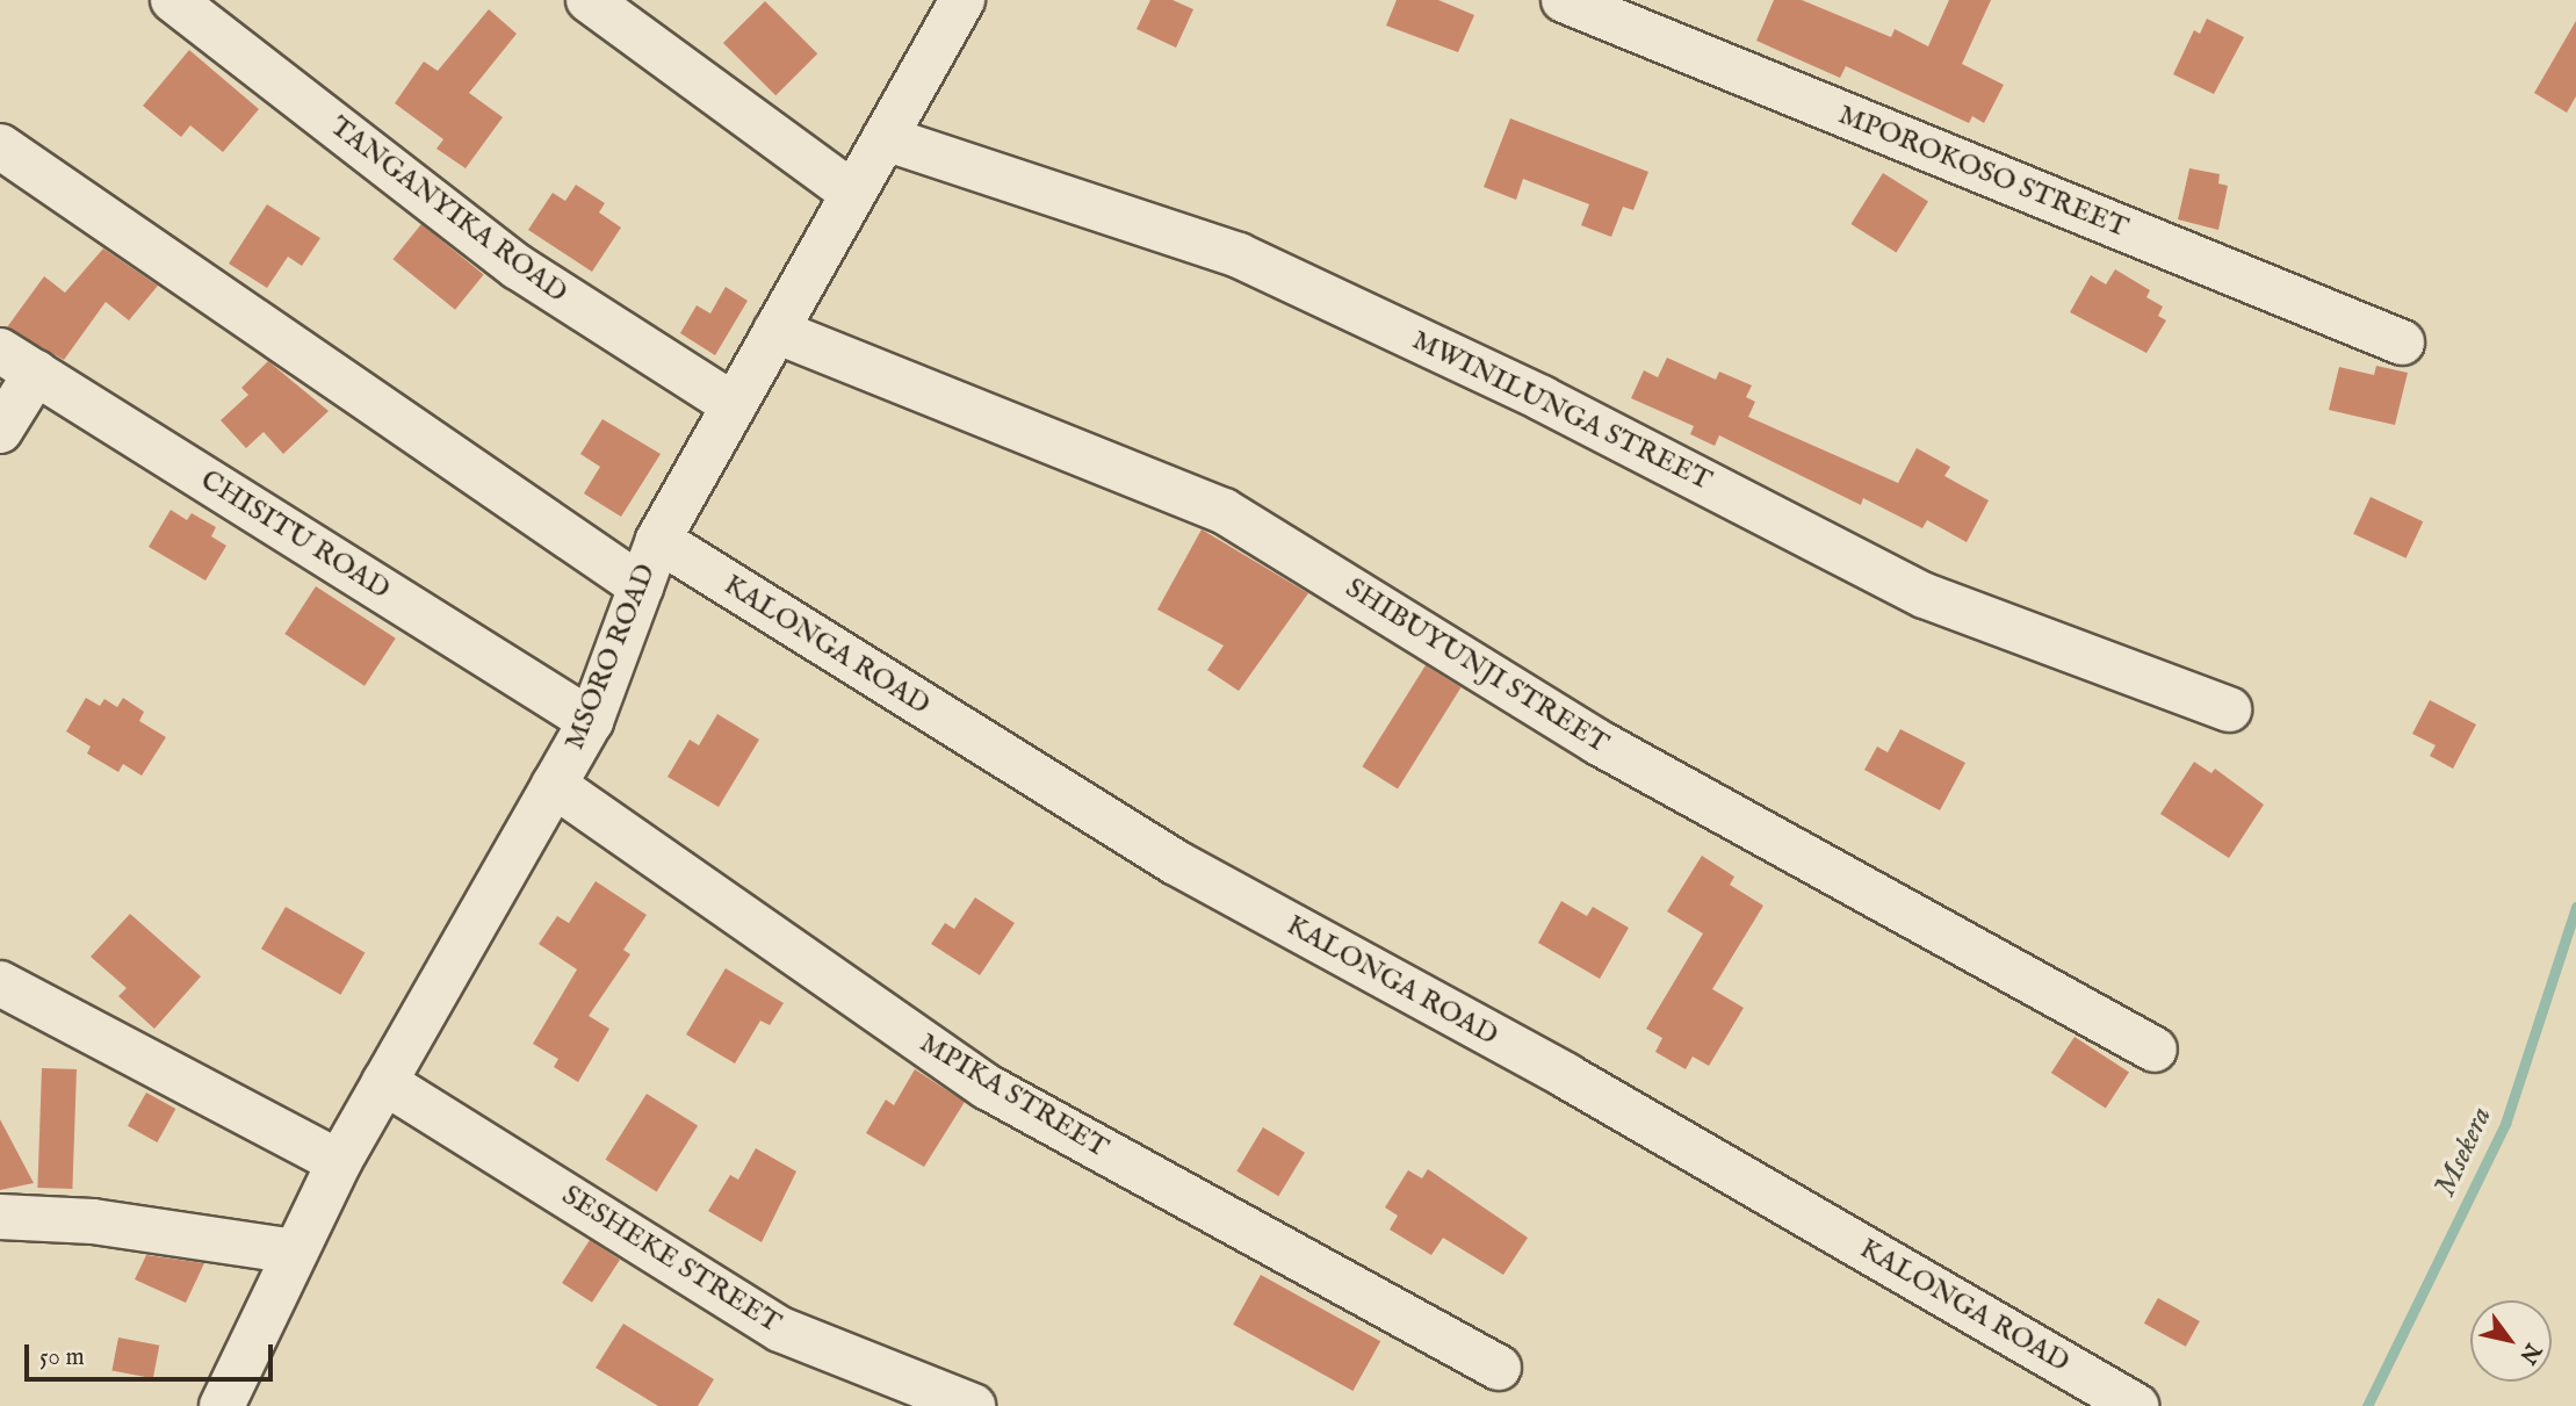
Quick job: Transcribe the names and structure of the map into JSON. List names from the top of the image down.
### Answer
{
  "streets": {
    "street": [
      "MPOROKOSO STREET",
      "TANGANYIKA ROAD",
      "MWINILUNGA STREET",
      "CHISITU ROAD",
      "KALONGA ROAD",
      "MSORO ROAD",
      "SHIBUYUNJI STREET",
      "MPIKA STREET",
      "SESHEKE STREET"
    ]
  },
  "crossings": [
    ["TANGANYIKA ROAD", "MSORO ROAD"],
    ["MWINILUNGA STREET", "MSORO ROAD"],
    ["CHISITU ROAD", "MSORO ROAD"],
    ["KALONGA ROAD", "MSORO ROAD"],
    ["MSORO ROAD", "SHIBUYUNJI STREET"],
    ["MSORO ROAD", "MPIKA STREET"],
    ["MSORO ROAD", "SESHEKE STREET"]
  ],
  "water": ["Msekera"],
  "scale_bar": "50 m",
  "north": "bottom right"
}
